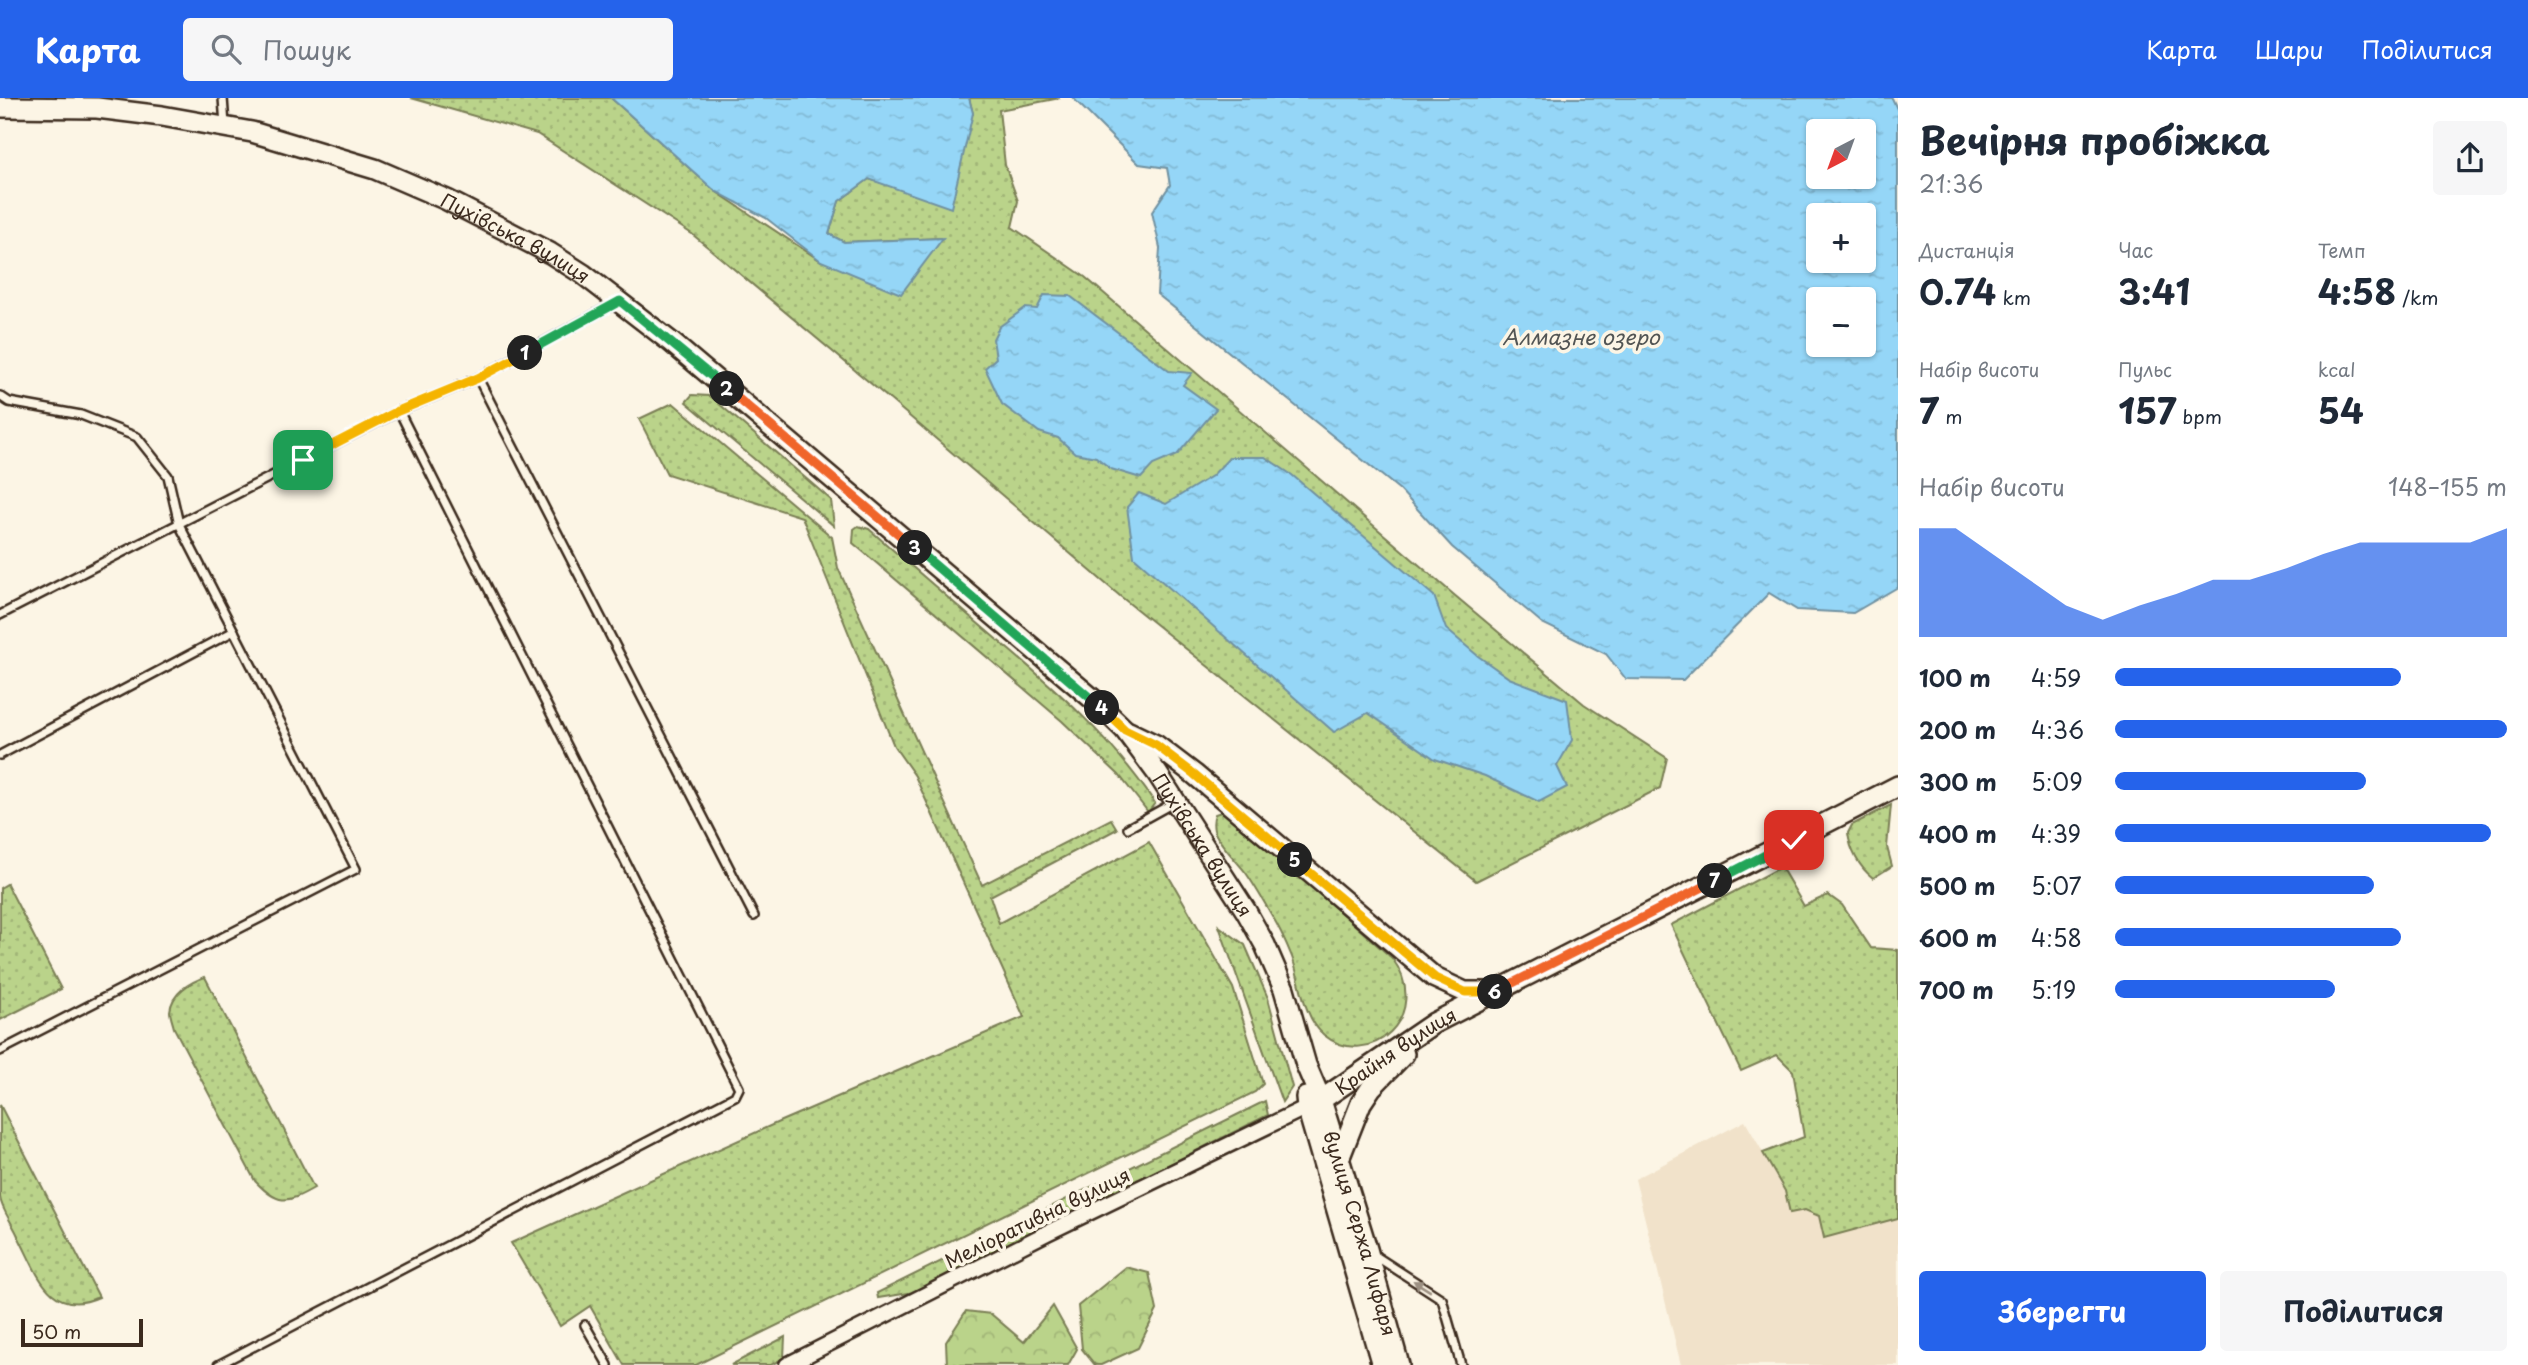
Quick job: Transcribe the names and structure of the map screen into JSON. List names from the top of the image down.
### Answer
{
  "streets": {
    "street": [
      "Пухівська вулиця",
      "Крайня вулиця",
      "Меліоративна вулиця",
      "вулиця Сержа Лифаря"
    ]
  },
  "crossings": [
    ["Пухівська вулиця", "Крайня вулиця"],
    ["Пухівська вулиця", "Меліоративна вулиця"],
    ["Пухівська вулиця", "вулиця Сержа Лифаря"],
    ["Крайня вулиця", "Меліоративна вулиця"],
    ["Крайня вулиця", "вулиця Сержа Лифаря"],
    ["Меліоративна вулиця", "вулиця Сержа Лифаря"]
  ],
  "water": ["Алмазне озеро"],
  "scale_bar": "50 m",
  "north": "bottom left",
  "page": {
    "header": "Карта",
    "search": "Пошук",
    "nav": ["Карта", "Шари", "Поділитися"],
    "heading": ["Вечірня пробіжка", "21:36"],
    "map_buttons": ["+", "−"],
    "stats": [
      ["Дистанція", "0.74 km"],
      ["Час", "3:41"],
      ["Темп", "4:58 /km"],
      ["Набір висоти", "7 m"],
      ["Пульс", "157 bpm"],
      ["kcal", "54"]
    ],
    "pins": [
      "1",
      "2",
      "3",
      "4",
      "5",
      "7",
      "6"
    ],
    "chart": ["Набір висоти", "148–155 m"],
    "list": [
      {
        "name": "100 m",
        "note": "4:59"
      },
      {
        "name": "200 m",
        "note": "4:36"
      },
      {
        "name": "300 m",
        "note": "5:09"
      },
      {
        "name": "400 m",
        "note": "4:39"
      },
      {
        "name": "500 m",
        "note": "5:07"
      },
      {
        "name": "600 m",
        "note": "4:58"
      },
      {
        "name": "700 m",
        "note": "5:19"
      }
    ],
    "buttons": ["Зберегти", "Поділитися"],
    "scale": "50 m"
  }
}
